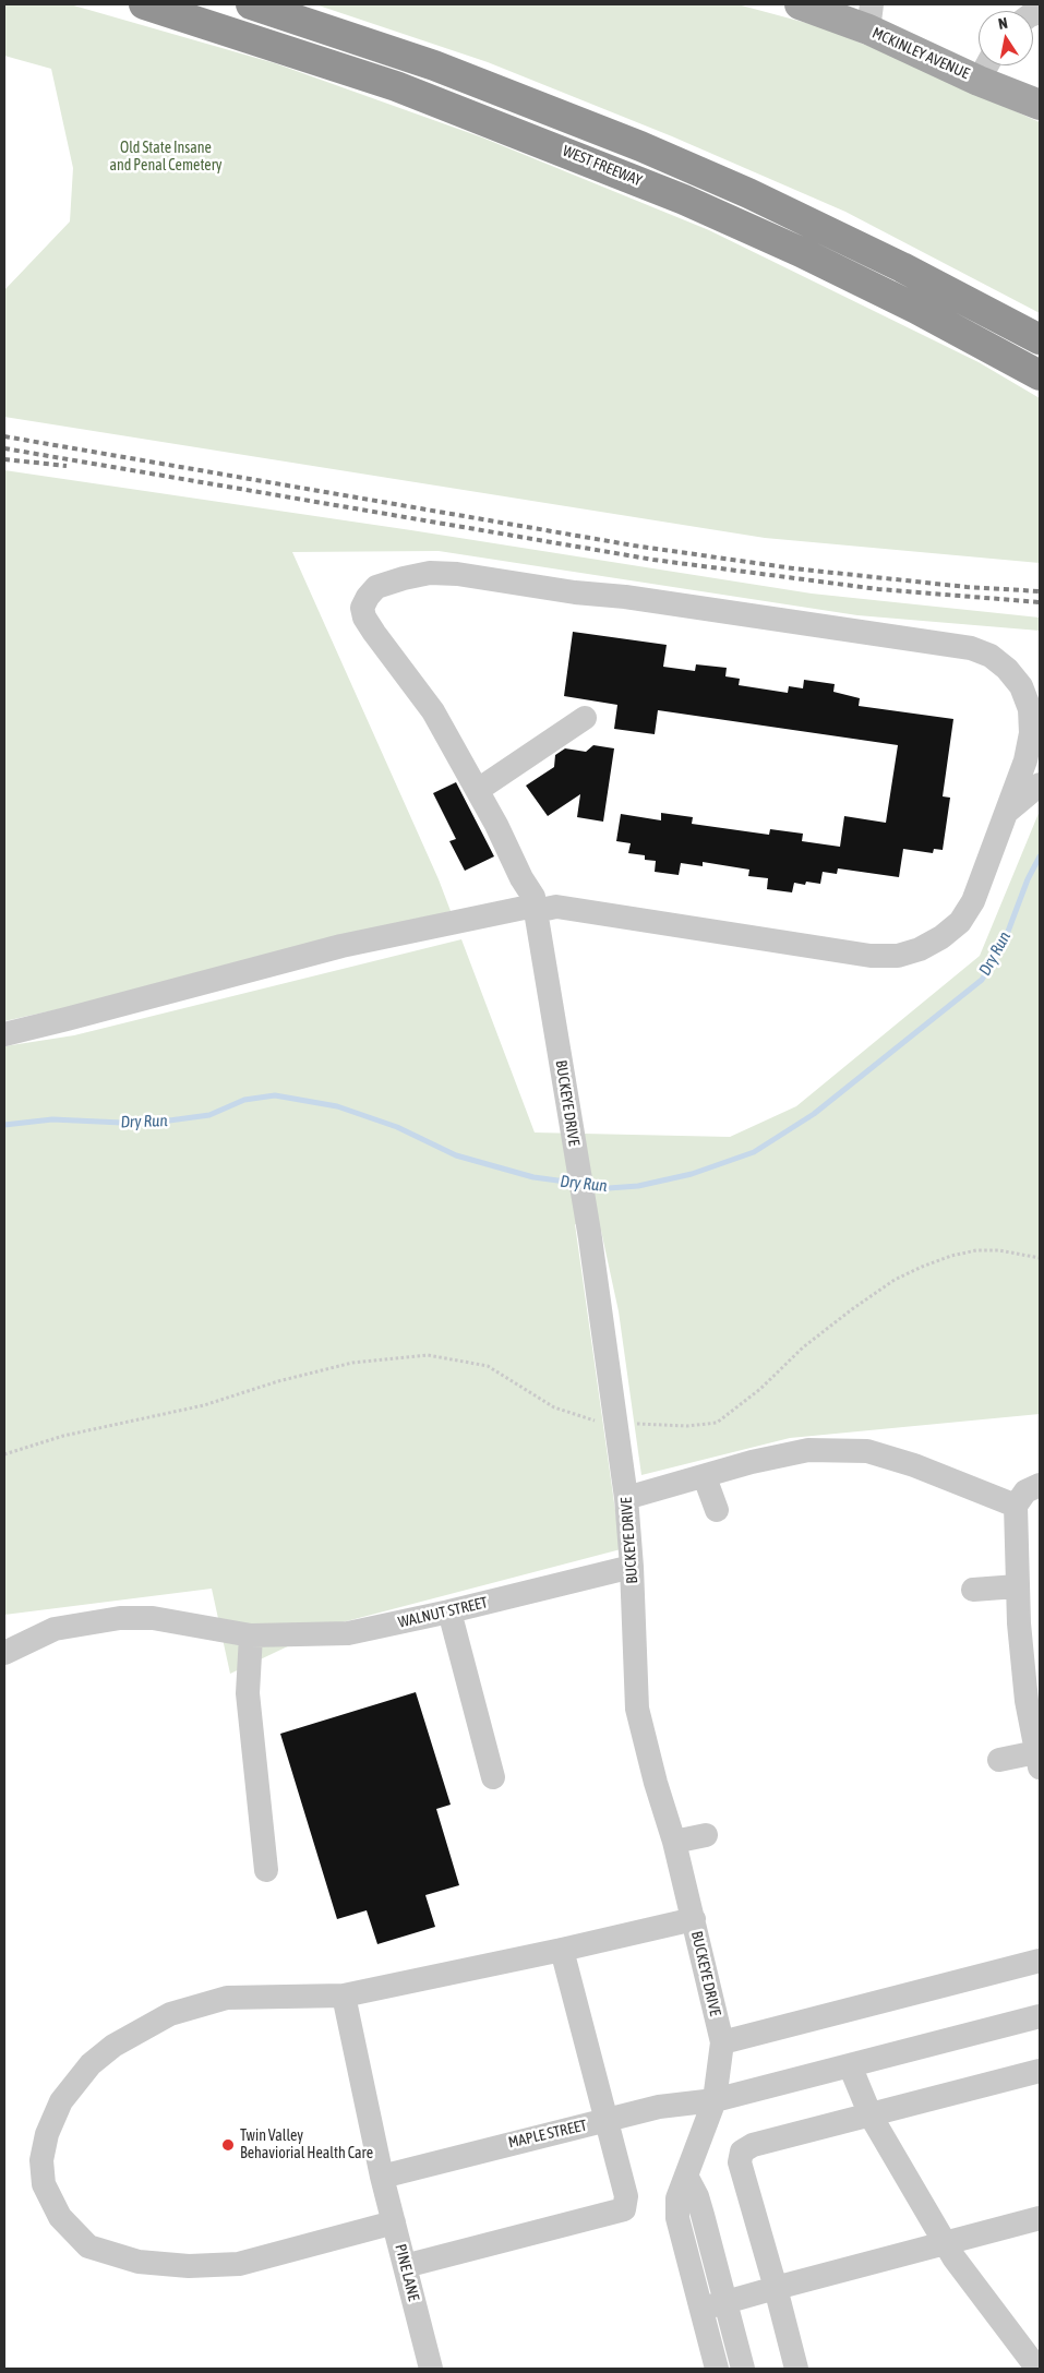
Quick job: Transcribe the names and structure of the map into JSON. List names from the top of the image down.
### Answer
{
  "streets": {
    "highway": ["WEST FREEWAY"],
    "main road": ["MCKINLEY AVENUE"],
    "lane": [
      "BUCKEYE DRIVE",
      "WALNUT STREET",
      "MAPLE STREET",
      "PINE LANE"
    ]
  },
  "crossings": [
    ["BUCKEYE DRIVE", "WALNUT STREET"],
    ["BUCKEYE DRIVE", "MAPLE STREET"],
    ["MAPLE STREET", "PINE LANE"]
  ],
  "water": ["Dry Run"],
  "parks": ["Old State Insane and Penal Cemetery"],
  "places": ["Twin Valley Behaviorial Health Care"],
  "north": "top"
}
